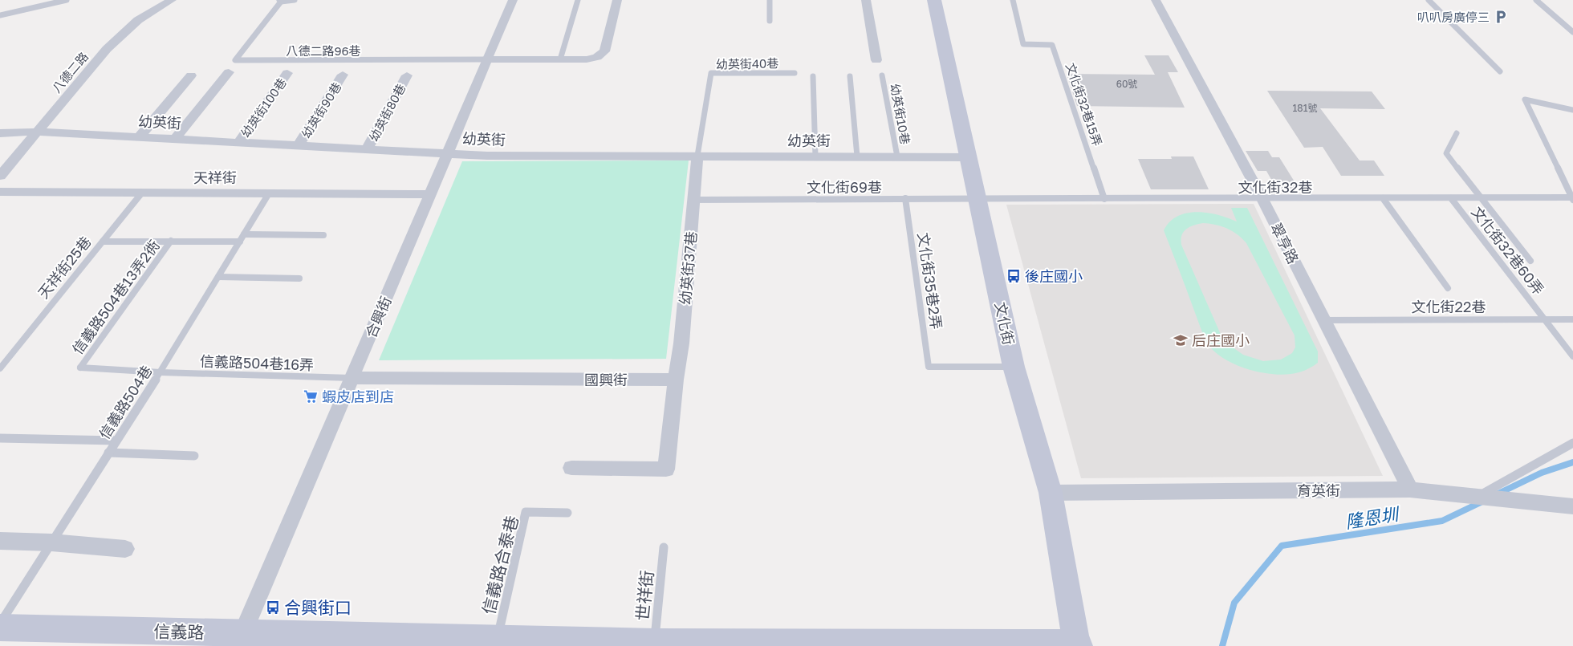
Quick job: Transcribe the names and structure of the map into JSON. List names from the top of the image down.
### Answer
{
  "streets": {
    "street": [
      "八德二路",
      "幼英街100巷",
      "幼英街90巷",
      "幼英街80巷",
      "幼英街",
      "天祥街",
      "翠亨路",
      "幼英街37巷",
      "合興街",
      "文化街",
      "國興街",
      "育英街",
      "信義路"
    ],
    "lane": [
      "八德二路96巷",
      "幼英街40巷",
      "文化街32巷15弄",
      "幼英街10巷",
      "文化街69巷",
      "文化街32巷",
      "文化街32巷60弄",
      "天祥街25巷",
      "文化街35巷2弄",
      "信義路504巷13弄2衖",
      "文化街22巷",
      "信義路504巷16弄",
      "信義路504巷",
      "信義路合泰巷",
      "世祥街"
    ]
  },
  "crossings": [
    ["八德二路96巷", "合興街"],
    ["幼英街40巷", "幼英街"],
    ["幼英街40巷", "幼英街37巷"],
    ["八德二路", "幼英街"],
    ["文化街32巷15弄", "文化街32巷"],
    ["幼英街100巷", "幼英街"],
    ["幼英街90巷", "幼英街"],
    ["幼英街80巷", "幼英街"],
    ["幼英街10巷", "幼英街"],
    ["幼英街", "幼英街37巷"],
    ["幼英街", "合興街"],
    ["幼英街", "文化街"],
    ["天祥街", "天祥街25巷"],
    ["天祥街", "合興街"],
    ["天祥街", "信義路504巷"],
    ["文化街69巷", "文化街32巷"],
    ["文化街69巷", "幼英街37巷"],
    ["文化街69巷", "文化街35巷2弄"],
    ["文化街69巷", "文化街"],
    ["文化街32巷", "翠亨路"],
    ["文化街32巷", "文化街32巷60弄"],
    ["文化街32巷", "文化街"],
    ["翠亨路", "文化街22巷"],
    ["翠亨路", "育英街"],
    ["文化街32巷60弄", "文化街22巷"],
    ["幼英街37巷", "國興街"],
    ["文化街35巷2弄", "文化街"],
    ["信義路504巷13弄2衖", "信義路504巷16弄"],
    ["合興街", "信義路504巷16弄"],
    ["合興街", "國興街"],
    ["合興街", "信義路"],
    ["文化街", "育英街"],
    ["文化街", "信義路"],
    ["信義路504巷16弄", "國興街"],
    ["信義路504巷16弄", "信義路504巷"],
    ["信義路合泰巷", "信義路"],
    ["世祥街", "信義路"]
  ],
  "water": ["隆恩圳"],
  "places": {
    "parking": ["叭叭房廣停三"],
    "bus stop": ["後庄國小", "合興街口"],
    "school or university": ["后庄國小"],
    "supermarket": ["蝦皮店到店"]
  },
  "house_numbers": ["60號", "181號"]
}
